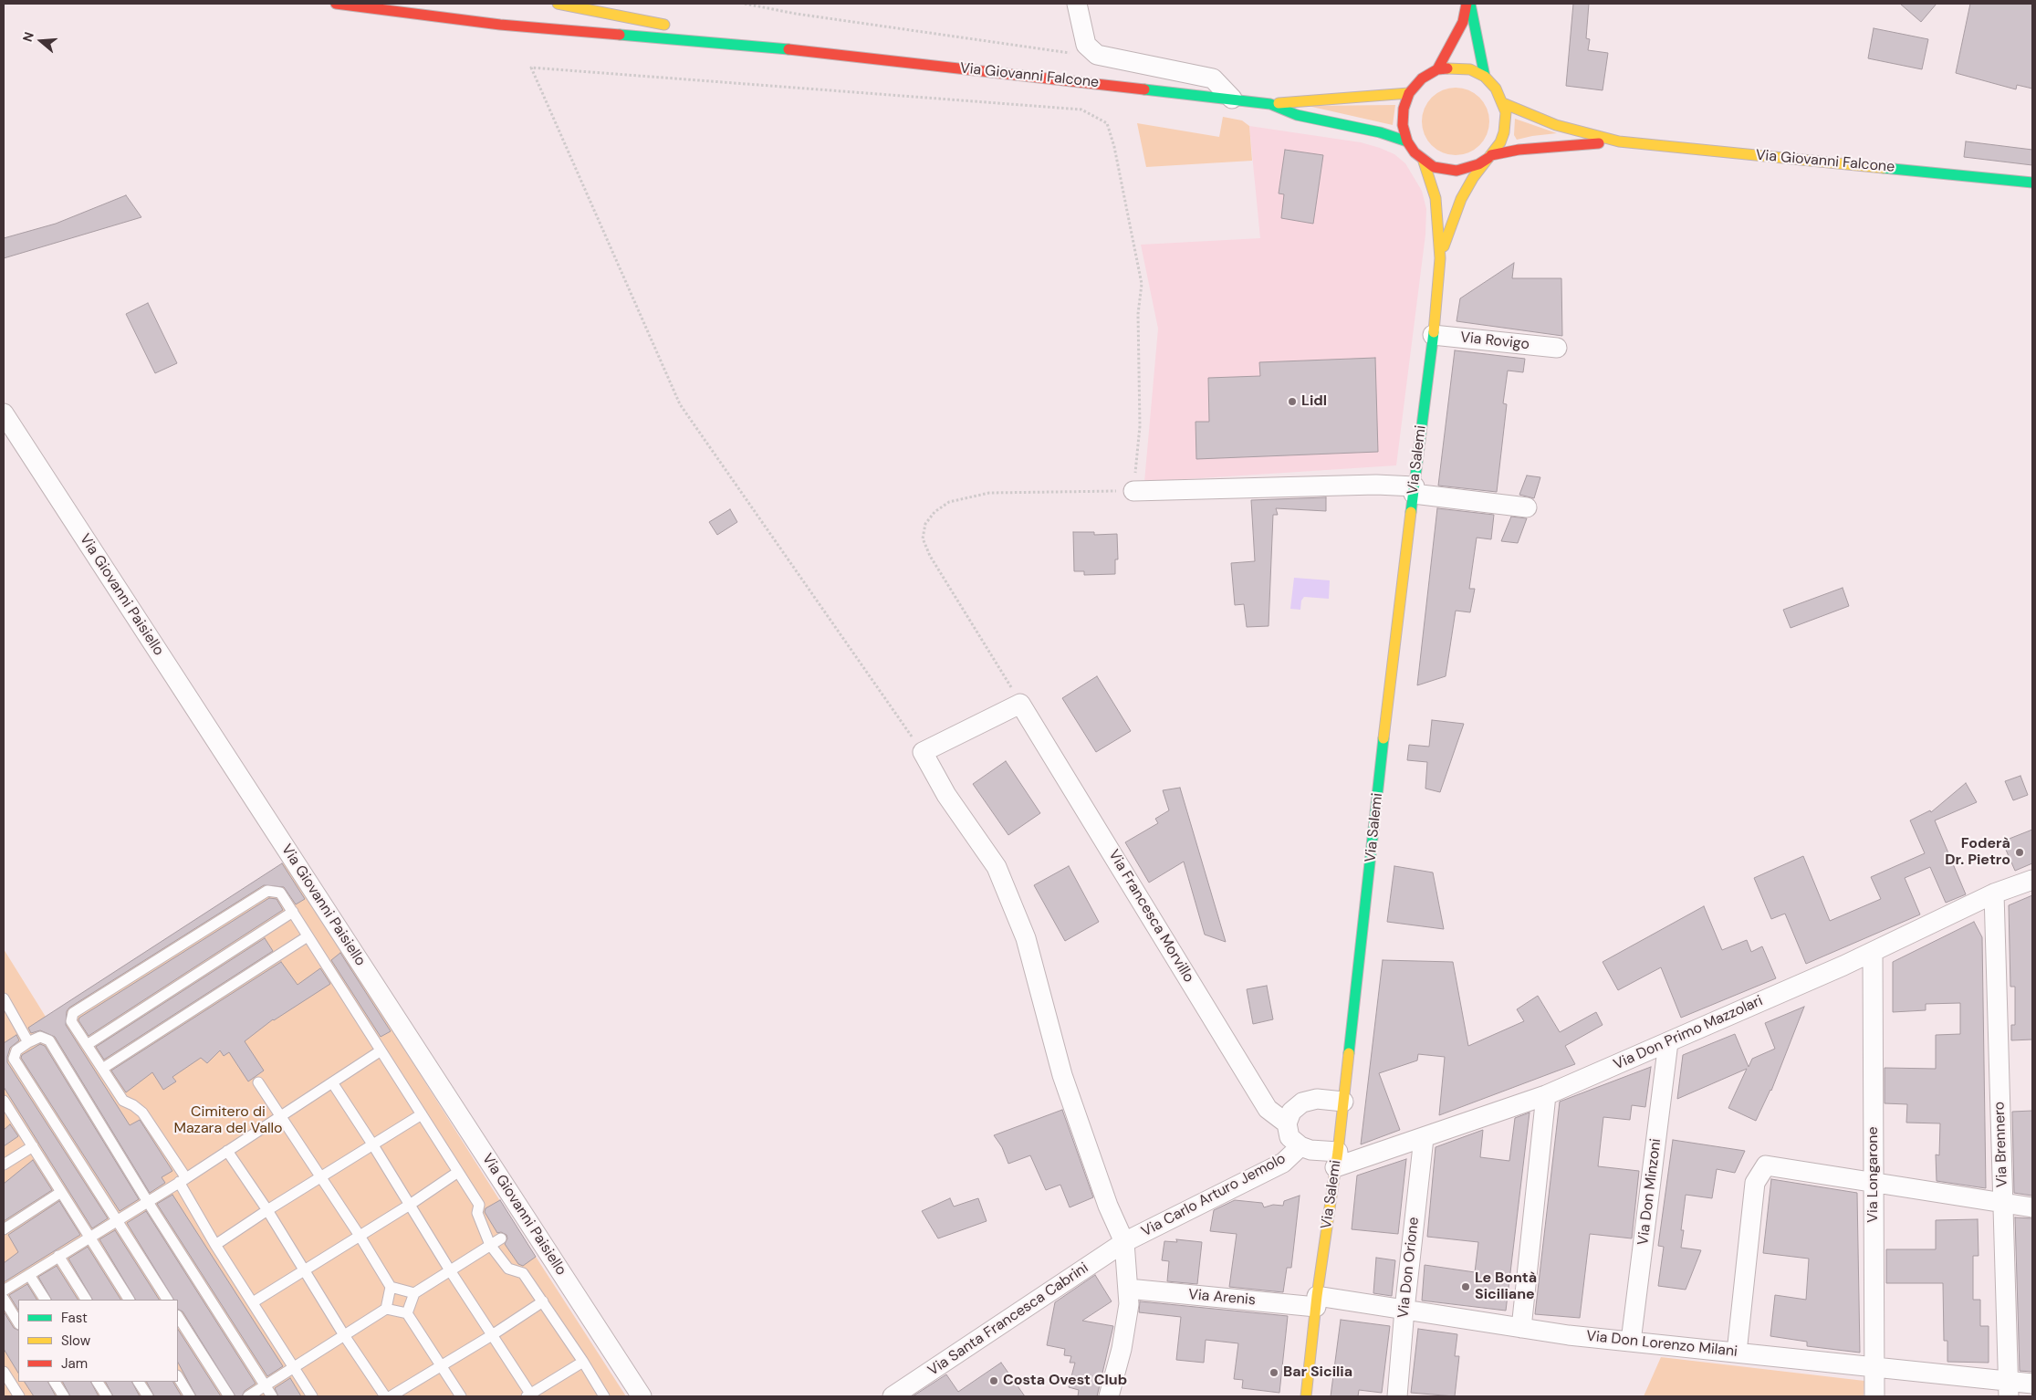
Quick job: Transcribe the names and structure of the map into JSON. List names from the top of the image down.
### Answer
{
  "streets": {
    "main road": ["Via Giovanni Falcone", "Via Salemi"],
    "street": [
      "Via Rovigo",
      "Via Giovanni Paisiello",
      "Via Francesca Morvillo",
      "Via Don Primo Mazzolari",
      "Via Brennero",
      "Via Longarone",
      "Via Don Minzoni",
      "Via Carlo Arturo Jemolo",
      "Via Don Orione",
      "Via Arenis",
      "Via Santa Francesca Cabrini",
      "Via Don Lorenzo Milani"
    ]
  },
  "crossings": [
    ["Via Rovigo", "Via Salemi"],
    ["Via Salemi", "Via Don Primo Mazzolari"],
    ["Via Salemi", "Via Arenis"],
    ["Via Salemi", "Via Don Lorenzo Milani"],
    ["Via Don Primo Mazzolari", "Via Brennero"],
    ["Via Don Primo Mazzolari", "Via Longarone"],
    ["Via Don Primo Mazzolari", "Via Don Minzoni"],
    ["Via Don Primo Mazzolari", "Via Don Orione"],
    ["Via Brennero", "Via Don Lorenzo Milani"],
    ["Via Longarone", "Via Don Lorenzo Milani"],
    ["Via Don Minzoni", "Via Don Lorenzo Milani"],
    ["Via Carlo Arturo Jemolo", "Via Santa Francesca Cabrini"],
    ["Via Don Orione", "Via Don Lorenzo Milani"],
    ["Via Arenis", "Via Don Lorenzo Milani"]
  ],
  "parks": ["Cimitero di Mazara del Vallo"],
  "places": [
    "Lidl",
    "Foderà Dr. Pietro",
    "Le Bontà Siciliane",
    "Bar Sicilia",
    "Costa Ovest Club"
  ],
  "legend": ["Fast", "Slow", "Jam"],
  "north": "left"
}
